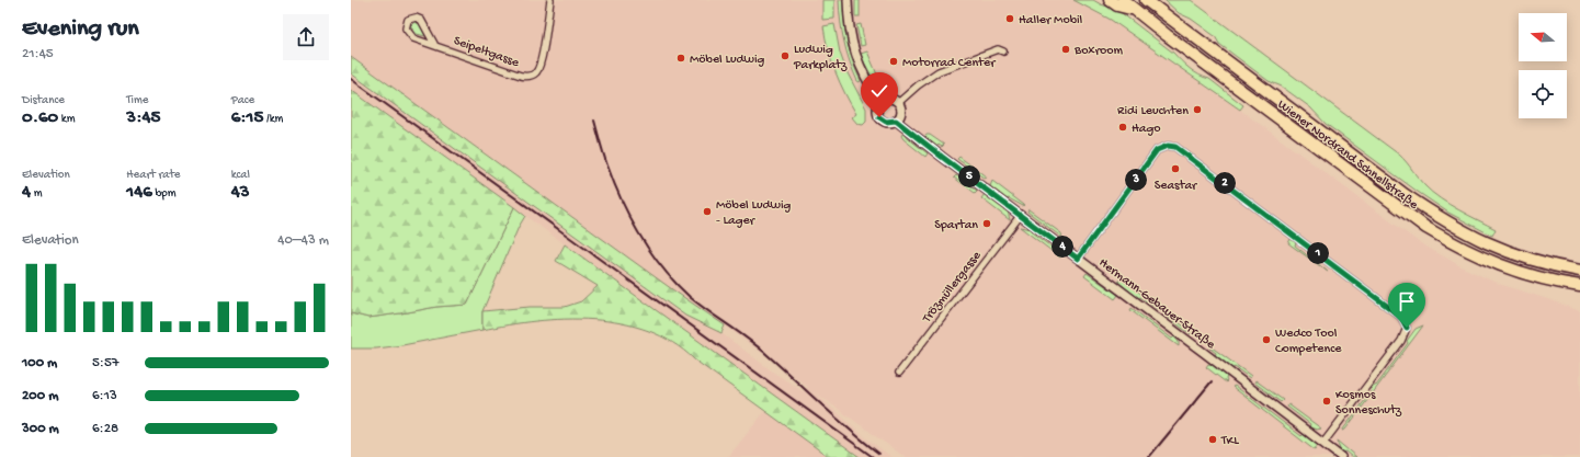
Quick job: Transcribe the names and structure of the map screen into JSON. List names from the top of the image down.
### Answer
{
  "streets": {
    "highway": ["Wiener Nordrand Schnellstraße"],
    "street": ["Seipeltgasse", "Trözmüllergasse", "Hermann-Gebauer-Straße"]
  },
  "crossings": [
    ["Trözmüllergasse", "Hermann-Gebauer-Straße"]
  ],
  "places": [
    "Haller Mobil",
    "Boxroom",
    "Ludwig Parkplatz",
    "Möbel Ludwig",
    "Motorrad Center",
    "Ridi Leuchten",
    "Hago",
    "Seastar",
    "Möbel Ludwig - Lager",
    "Spartan",
    "Wedco Tool Competence",
    "Kosmos Sonneschutz",
    "TKL"
  ],
  "north": "left",
  "page": {
    "heading": ["Evening run", "21:45"],
    "stats": [
      ["Distance", "0.60 km"],
      ["Time", "3:45"],
      ["Pace", "6:15 /km"],
      ["Elevation", "4 m"],
      ["Heart rate", "146 bpm"],
      ["kcal", "43"]
    ],
    "pins": [
      "5",
      "3",
      "2",
      "4",
      "1"
    ],
    "chart": ["Elevation", "40–43 m"],
    "list": [
      {
        "name": "100 m",
        "note": "5:57"
      },
      {
        "name": "200 m",
        "note": "6:13"
      },
      {
        "name": "300 m",
        "note": "6:28"
      }
    ]
  }
}
